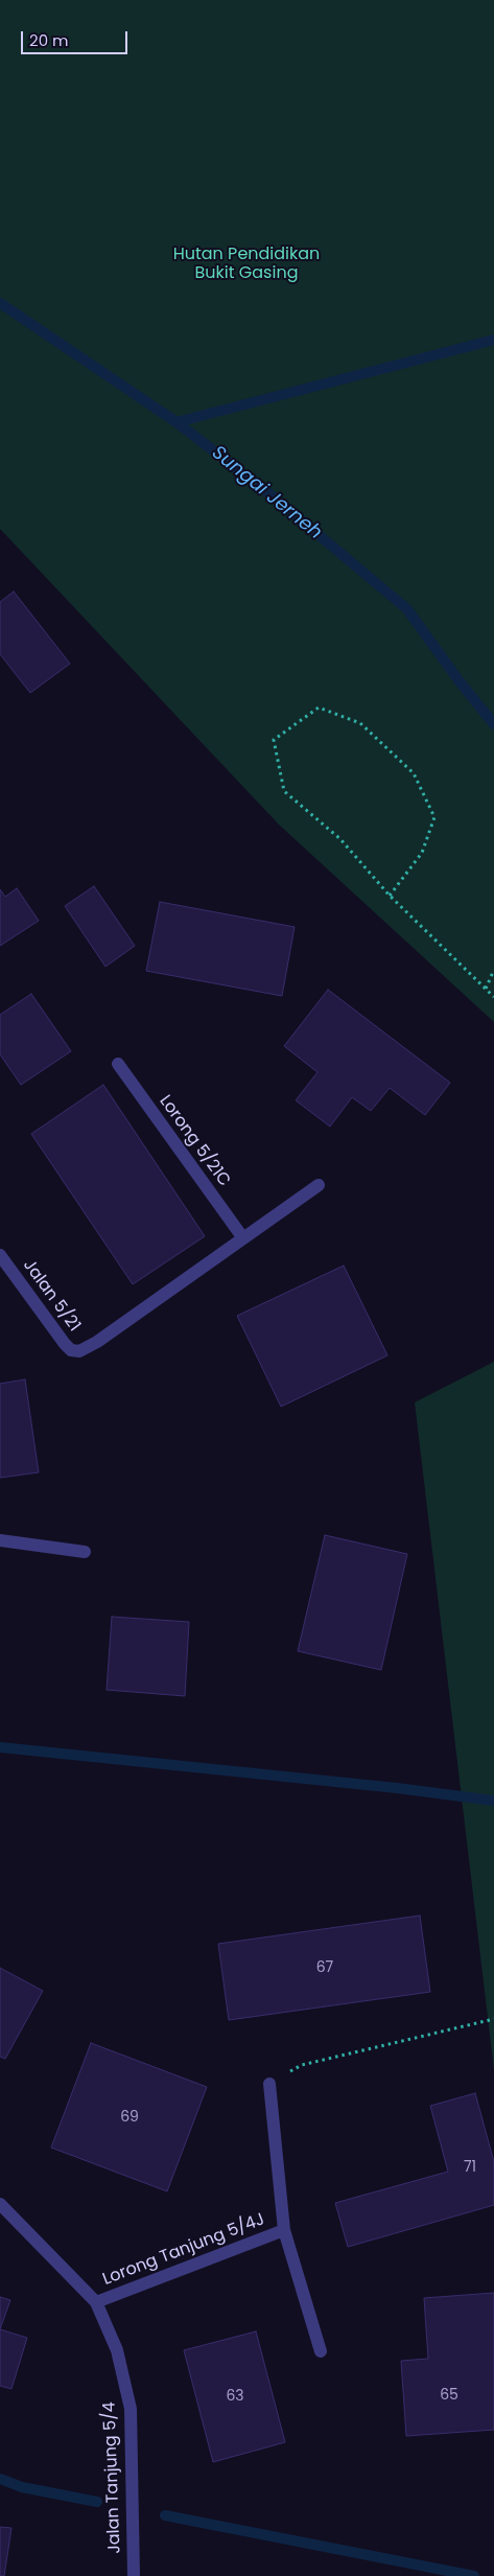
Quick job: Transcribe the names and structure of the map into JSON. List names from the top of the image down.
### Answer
{
  "streets": {
    "street": [
      "Lorong 5/21C",
      "Jalan 5/21",
      "Lorong Tanjung 5/4J",
      "Jalan Tanjung 5/4"
    ]
  },
  "crossings": [
    ["Lorong 5/21C", "Jalan 5/21"],
    ["Lorong Tanjung 5/4J", "Jalan Tanjung 5/4"]
  ],
  "water": ["Sungai Jerneh"],
  "parks": ["Hutan Pendidikan Bukit Gasing"],
  "house_numbers": [
    "67",
    "69",
    "71",
    "65",
    "63"
  ],
  "scale_bar": "20 m"
}
